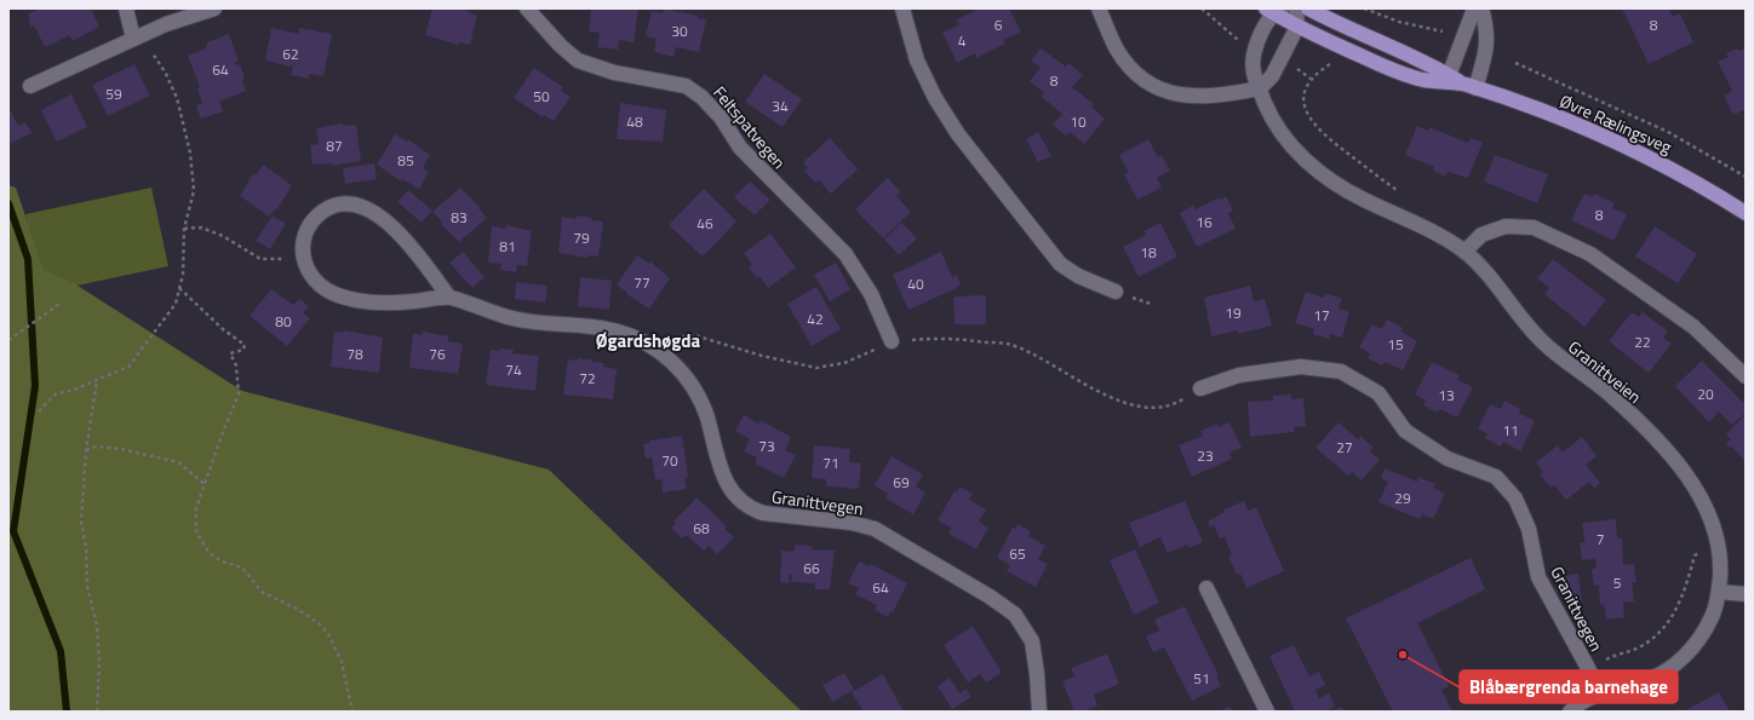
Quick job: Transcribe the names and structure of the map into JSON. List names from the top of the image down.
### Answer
{
  "streets": {
    "main road": ["Øvre Rælingsveg"],
    "street": ["Feltspatvegen", "Granittveien", "Granittvegen"]
  },
  "crossings": [
    ["Øvre Rælingsveg", "Granittveien"],
    ["Granittveien", "Granittvegen"]
  ],
  "districts": ["Øgardshøgda"],
  "places": ["Blåbærgrenda barnehage"],
  "house_numbers": [
    "6",
    "8",
    "30",
    "4",
    "62",
    "64",
    "8",
    "59",
    "50",
    "34",
    "48",
    "10",
    "87",
    "85",
    "8",
    "83",
    "16",
    "46",
    "79",
    "81",
    "18",
    "77",
    "40",
    "19",
    "17",
    "42",
    "80",
    "22",
    "15",
    "78",
    "76",
    "74",
    "72",
    "20",
    "13",
    "11",
    "73",
    "27",
    "23",
    "70",
    "71",
    "69",
    "29",
    "68",
    "7",
    "65",
    "66",
    "5",
    "64",
    "51"
  ]
}
